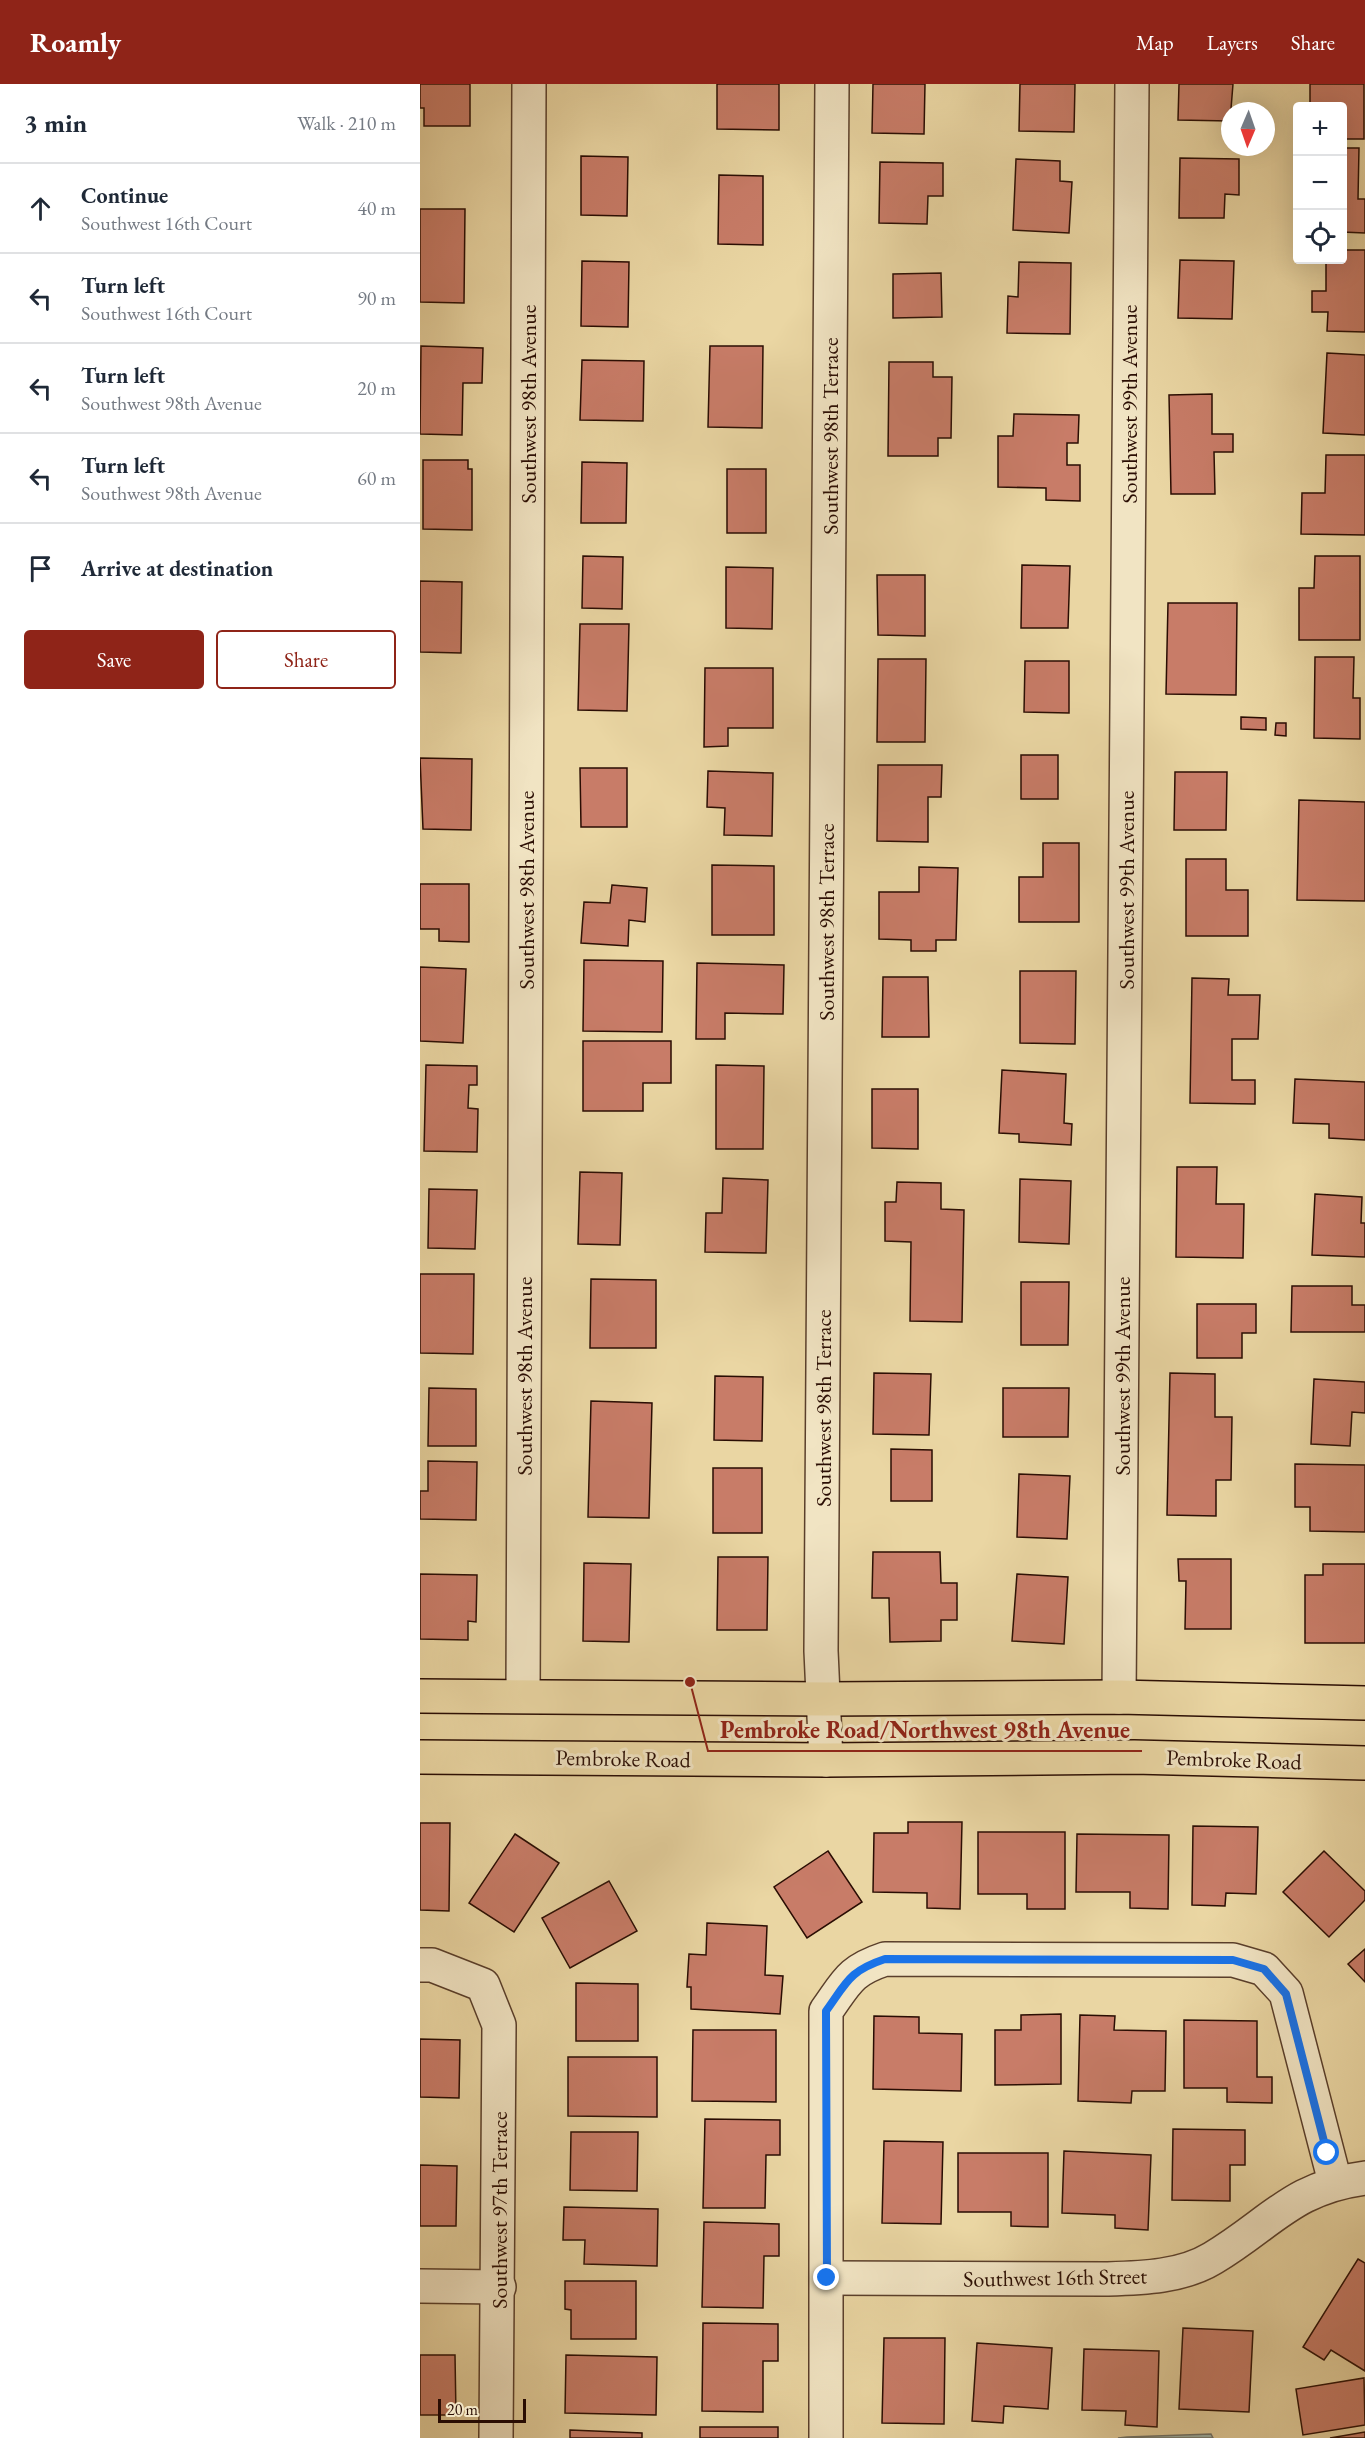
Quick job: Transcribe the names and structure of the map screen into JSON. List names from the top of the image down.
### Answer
{
  "streets": {
    "main road": ["Pembroke Road"],
    "street": [
      "Southwest 98th Avenue",
      "Southwest 99th Avenue",
      "Southwest 98th Terrace",
      "Southwest 97th Terrace",
      "Southwest 16th Street"
    ]
  },
  "crossings": [
    ["Southwest 98th Terrace", "Pembroke Road"]
  ],
  "places": ["Pembroke Road/Northwest 98th Avenue"],
  "scale_bar": "20 m",
  "north": "bottom",
  "page": {
    "header": "Roamly",
    "nav": ["Map", "Layers", "Share"],
    "heading": ["3 min", "Walk · 210 m"],
    "map_buttons": ["+", "−"],
    "list": [
      ["Continue", "Southwest 16th Court", "40 m"],
      ["Turn left", "Southwest 16th Court", "90 m"],
      ["Turn left", "Southwest 98th Avenue", "20 m"],
      ["Turn left", "Southwest 98th Avenue", "60 m"],
      "Arrive at destination"
    ],
    "buttons": ["Save", "Share"],
    "scale": "20 m"
  }
}
